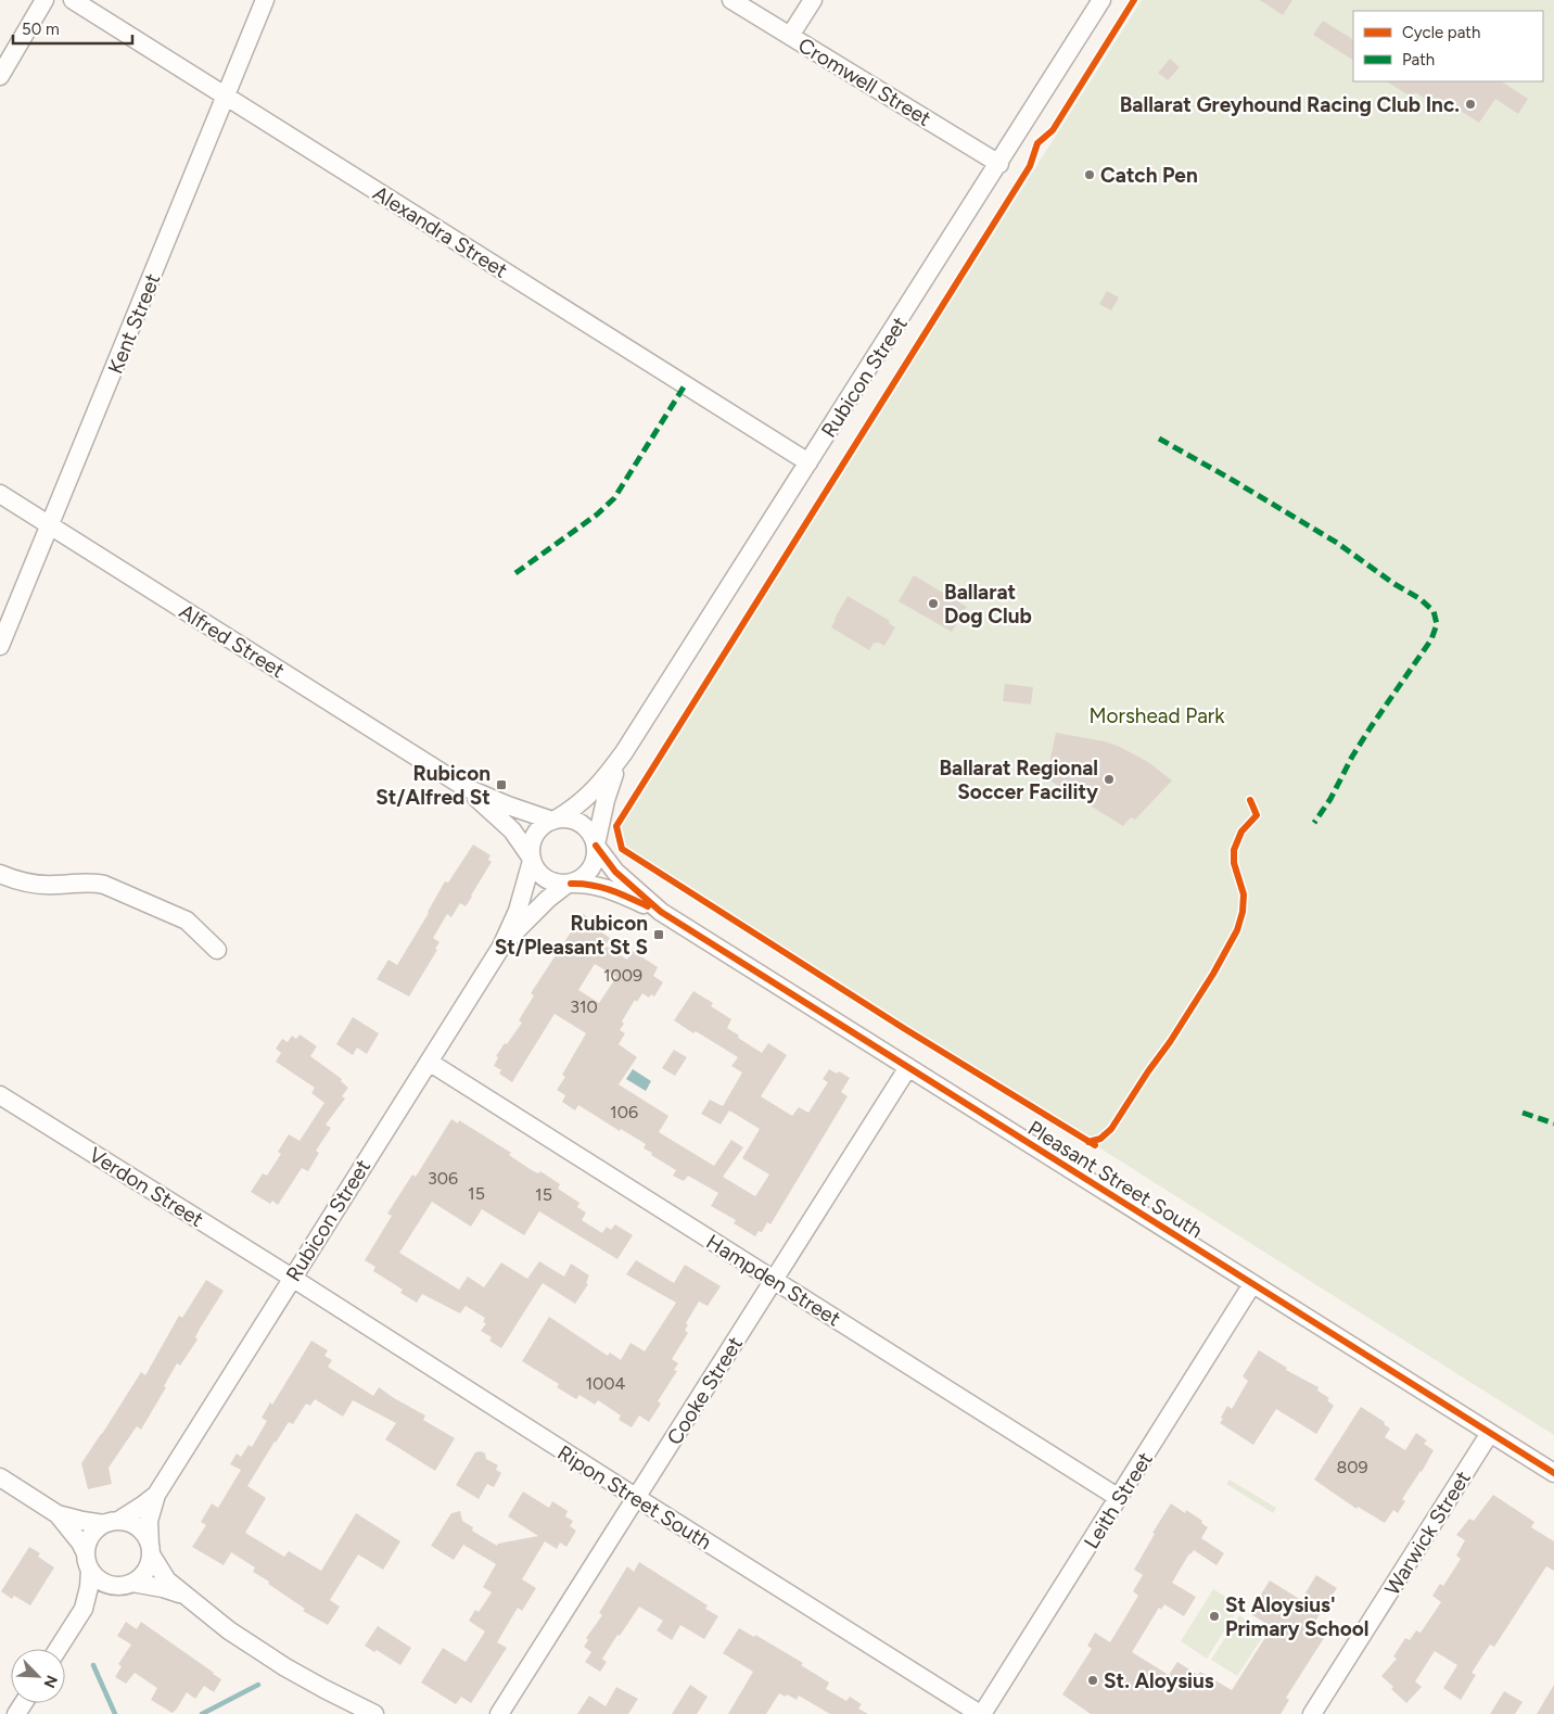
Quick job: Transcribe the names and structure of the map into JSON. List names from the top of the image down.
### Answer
{
  "streets": {
    "street": [
      "Cromwell Street",
      "Alexandra Street",
      "Kent Street",
      "Rubicon Street",
      "Alfred Street",
      "Pleasant Street South",
      "Verdon Street",
      "Hampden Street",
      "Cooke Street",
      "Ripon Street South",
      "Leith Street",
      "Warwick Street"
    ]
  },
  "crossings": [
    ["Cromwell Street", "Rubicon Street"],
    ["Alexandra Street", "Kent Street"],
    ["Alexandra Street", "Rubicon Street"],
    ["Kent Street", "Alfred Street"],
    ["Rubicon Street", "Alfred Street"],
    ["Rubicon Street", "Pleasant Street South"],
    ["Rubicon Street", "Verdon Street"],
    ["Rubicon Street", "Hampden Street"],
    ["Rubicon Street", "Ripon Street South"],
    ["Alfred Street", "Pleasant Street South"],
    ["Pleasant Street South", "Cooke Street"],
    ["Pleasant Street South", "Leith Street"],
    ["Pleasant Street South", "Warwick Street"],
    ["Verdon Street", "Ripon Street South"],
    ["Hampden Street", "Cooke Street"],
    ["Hampden Street", "Leith Street"],
    ["Cooke Street", "Ripon Street South"],
    ["Ripon Street South", "Leith Street"]
  ],
  "parks": ["Morshead Park"],
  "places": {
    "other": [
      "Ballarat Greyhound Racing Club Inc.",
      "Catch Pen",
      "Ballarat Dog Club",
      "Ballarat Regional Soccer Facility",
      "St Aloysius' Primary School",
      "St. Aloysius"
    ],
    "transit": ["Rubicon St/Alfred St", "Rubicon St/Pleasant St S"]
  },
  "house_numbers": [
    "1009",
    "310",
    "106",
    "306",
    "15",
    "15",
    "1004",
    "809"
  ],
  "legend": ["Cycle path", "Path"],
  "scale_bar": "50 m",
  "north": "bottom right"
}
